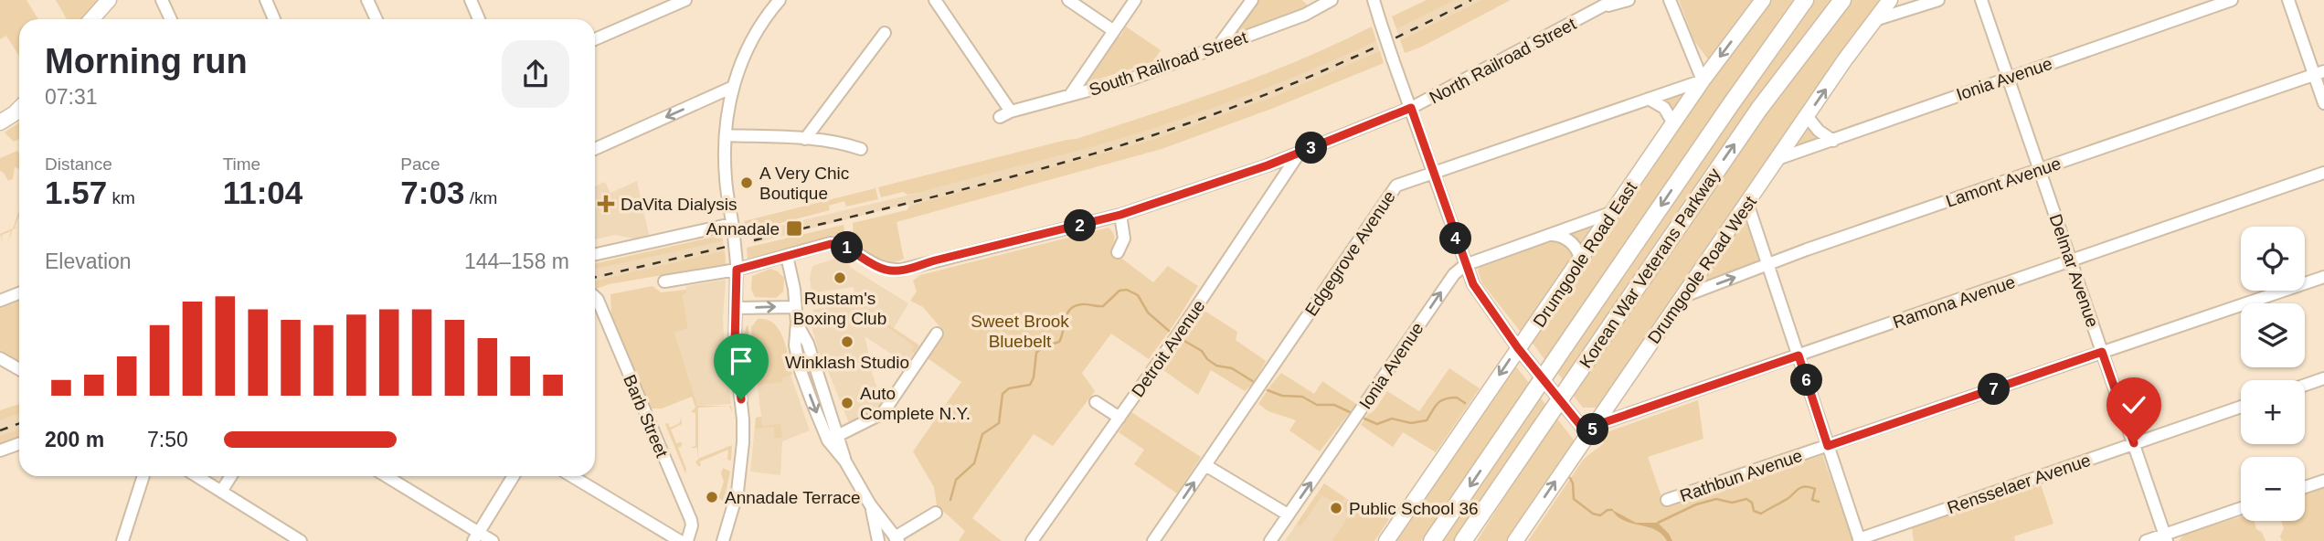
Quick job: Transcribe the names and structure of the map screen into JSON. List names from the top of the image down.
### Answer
{
  "streets": {
    "highway": ["Korean War Veterans Parkway"],
    "main road": ["Drumgoole Road East", "Drumgoole Road West"],
    "street": [
      "North Railroad Street",
      "South Railroad Street",
      "Ionia Avenue",
      "Lamont Avenue",
      "Edgegrove Avenue",
      "Delmar Avenue",
      "Ramona Avenue",
      "Detroit Avenue",
      "Barb Street",
      "Rathbun Avenue",
      "Rensselaer Avenue"
    ]
  },
  "crossings": [
    ["North Railroad Street", "Detroit Avenue"],
    ["Ionia Avenue", "Drumgoole Road East"],
    ["Ionia Avenue", "Drumgoole Road West"],
    ["Ionia Avenue", "Delmar Avenue"],
    ["Lamont Avenue", "Drumgoole Road West"],
    ["Lamont Avenue", "Delmar Avenue"],
    ["Edgegrove Avenue", "Drumgoole Road East"],
    ["Drumgoole Road West", "Ramona Avenue"],
    ["Delmar Avenue", "Ramona Avenue"],
    ["Delmar Avenue", "Rathbun Avenue"],
    ["Delmar Avenue", "Rensselaer Avenue"]
  ],
  "one_way": ["Drumgoole Road East", "Drumgoole Road West"],
  "parks": ["Sweet Brook Bluebelt"],
  "places": {
    "other": [
      "A Very Chic Boutique",
      "Rustam's Boxing Club",
      "Winklash Studio",
      "Auto Complete N.Y.",
      "Annadale Terrace",
      "Public School 36"
    ],
    "health": ["DaVita Dialysis"],
    "transit": ["Annadale"]
  },
  "page": {
    "heading": ["Morning run", "07:31"],
    "stats": [
      ["Distance", "1.57 km"],
      ["Time", "11:04"],
      ["Pace", "7:03 /km"]
    ],
    "pins": [
      "3",
      "2",
      "4",
      "1",
      "6",
      "7",
      "5"
    ],
    "map_buttons": ["+", "−"],
    "chart": ["Elevation", "144–158 m"],
    "list": [
      {
        "name": "200 m",
        "note": "7:50"
      }
    ]
  }
}
